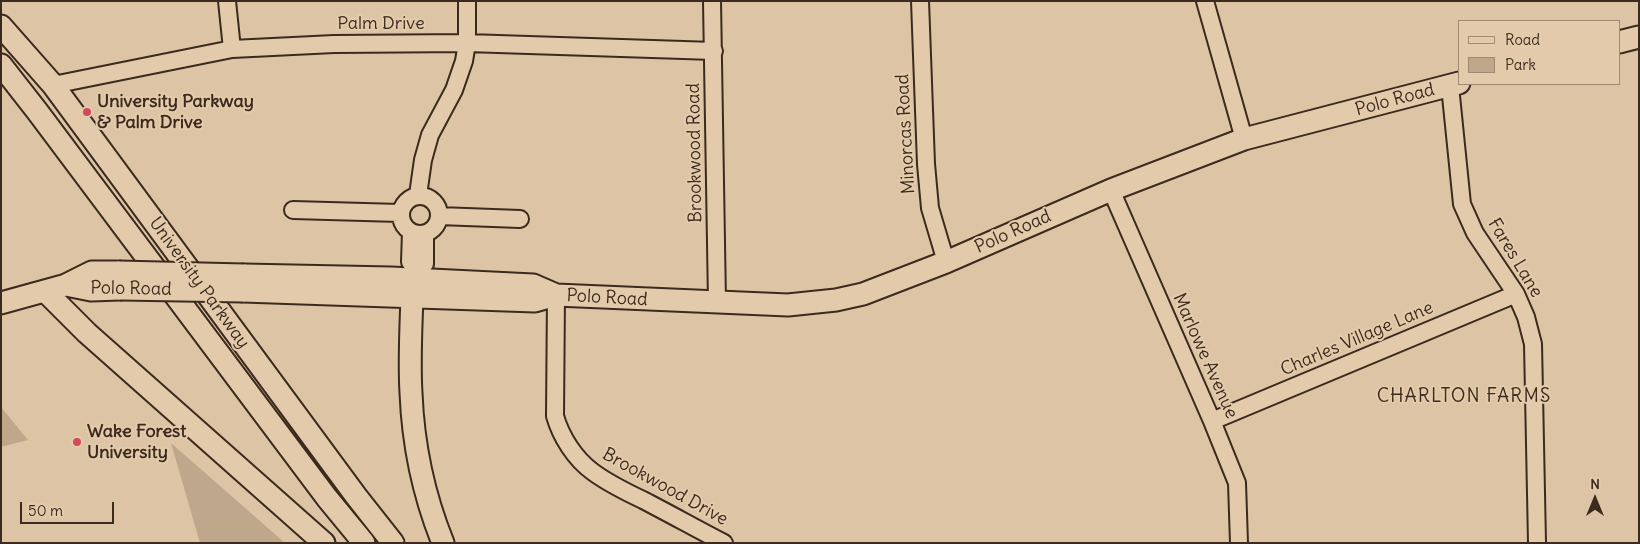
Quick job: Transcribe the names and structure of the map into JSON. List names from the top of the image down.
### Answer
{
  "streets": {
    "main road": ["Polo Road", "University Parkway"],
    "street": [
      "Palm Drive",
      "Minorcas Road",
      "Brookwood Road",
      "Fares Lane",
      "Charles Village Lane",
      "Marlowe Avenue",
      "Brookwood Drive"
    ]
  },
  "crossings": [
    ["Palm Drive", "Brookwood Road"],
    ["Palm Drive", "University Parkway"],
    ["Polo Road", "Minorcas Road"],
    ["Polo Road", "Brookwood Road"],
    ["Polo Road", "Fares Lane"],
    ["Polo Road", "Marlowe Avenue"],
    ["Polo Road", "Brookwood Drive"],
    ["Fares Lane", "Charles Village Lane"],
    ["Charles Village Lane", "Marlowe Avenue"]
  ],
  "districts": ["CHARLTON FARMS"],
  "places": ["University Parkway & Palm Drive", "Wake Forest University"],
  "legend": ["Road", "Park"],
  "scale_bar": "50 m",
  "north": "top"
}
